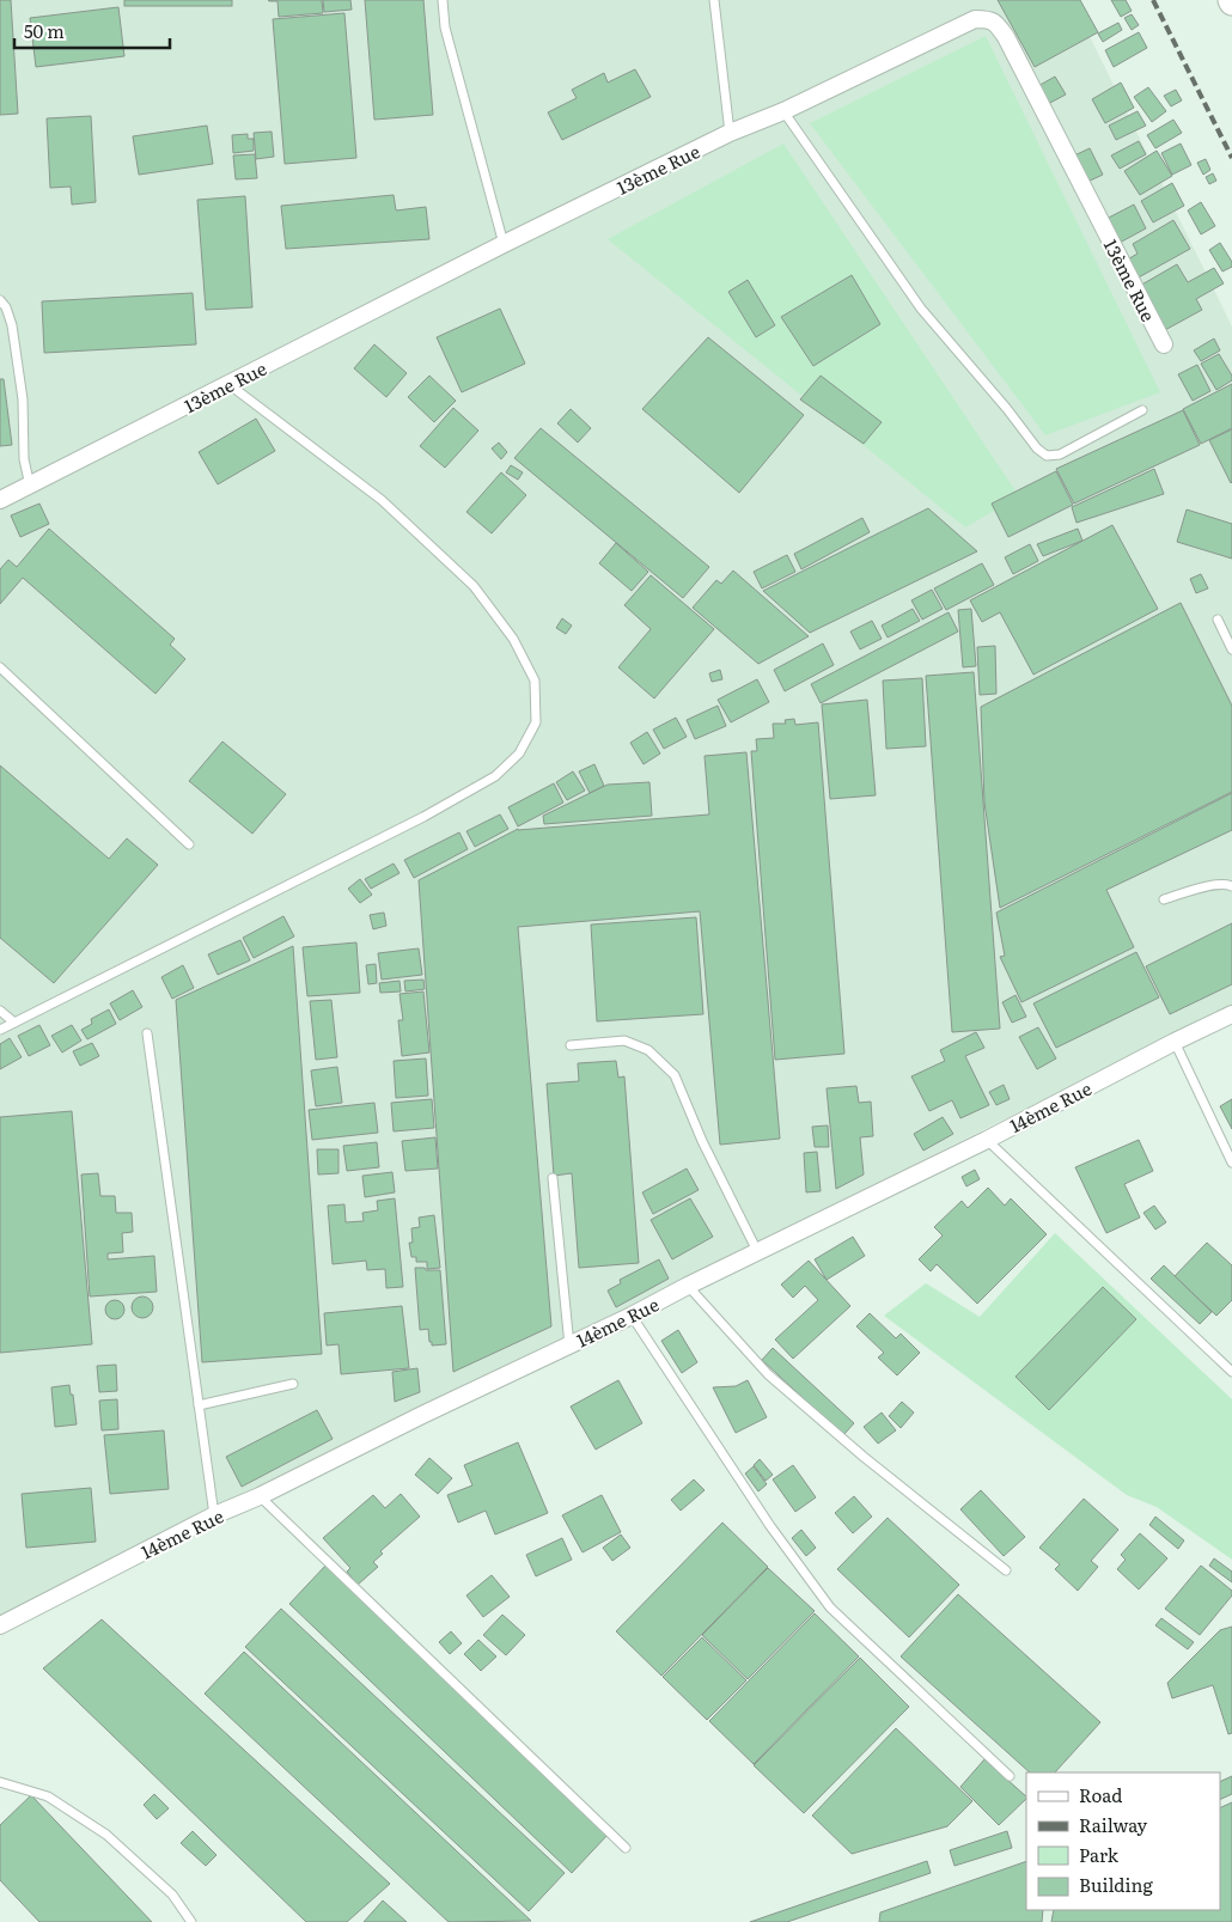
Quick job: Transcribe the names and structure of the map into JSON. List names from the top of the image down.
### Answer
{
  "streets": {
    "street": ["13ème Rue", "14ème Rue"]
  },
  "legend": [
    "Road",
    "Railway",
    "Park",
    "Building"
  ],
  "scale_bar": "50 m"
}
